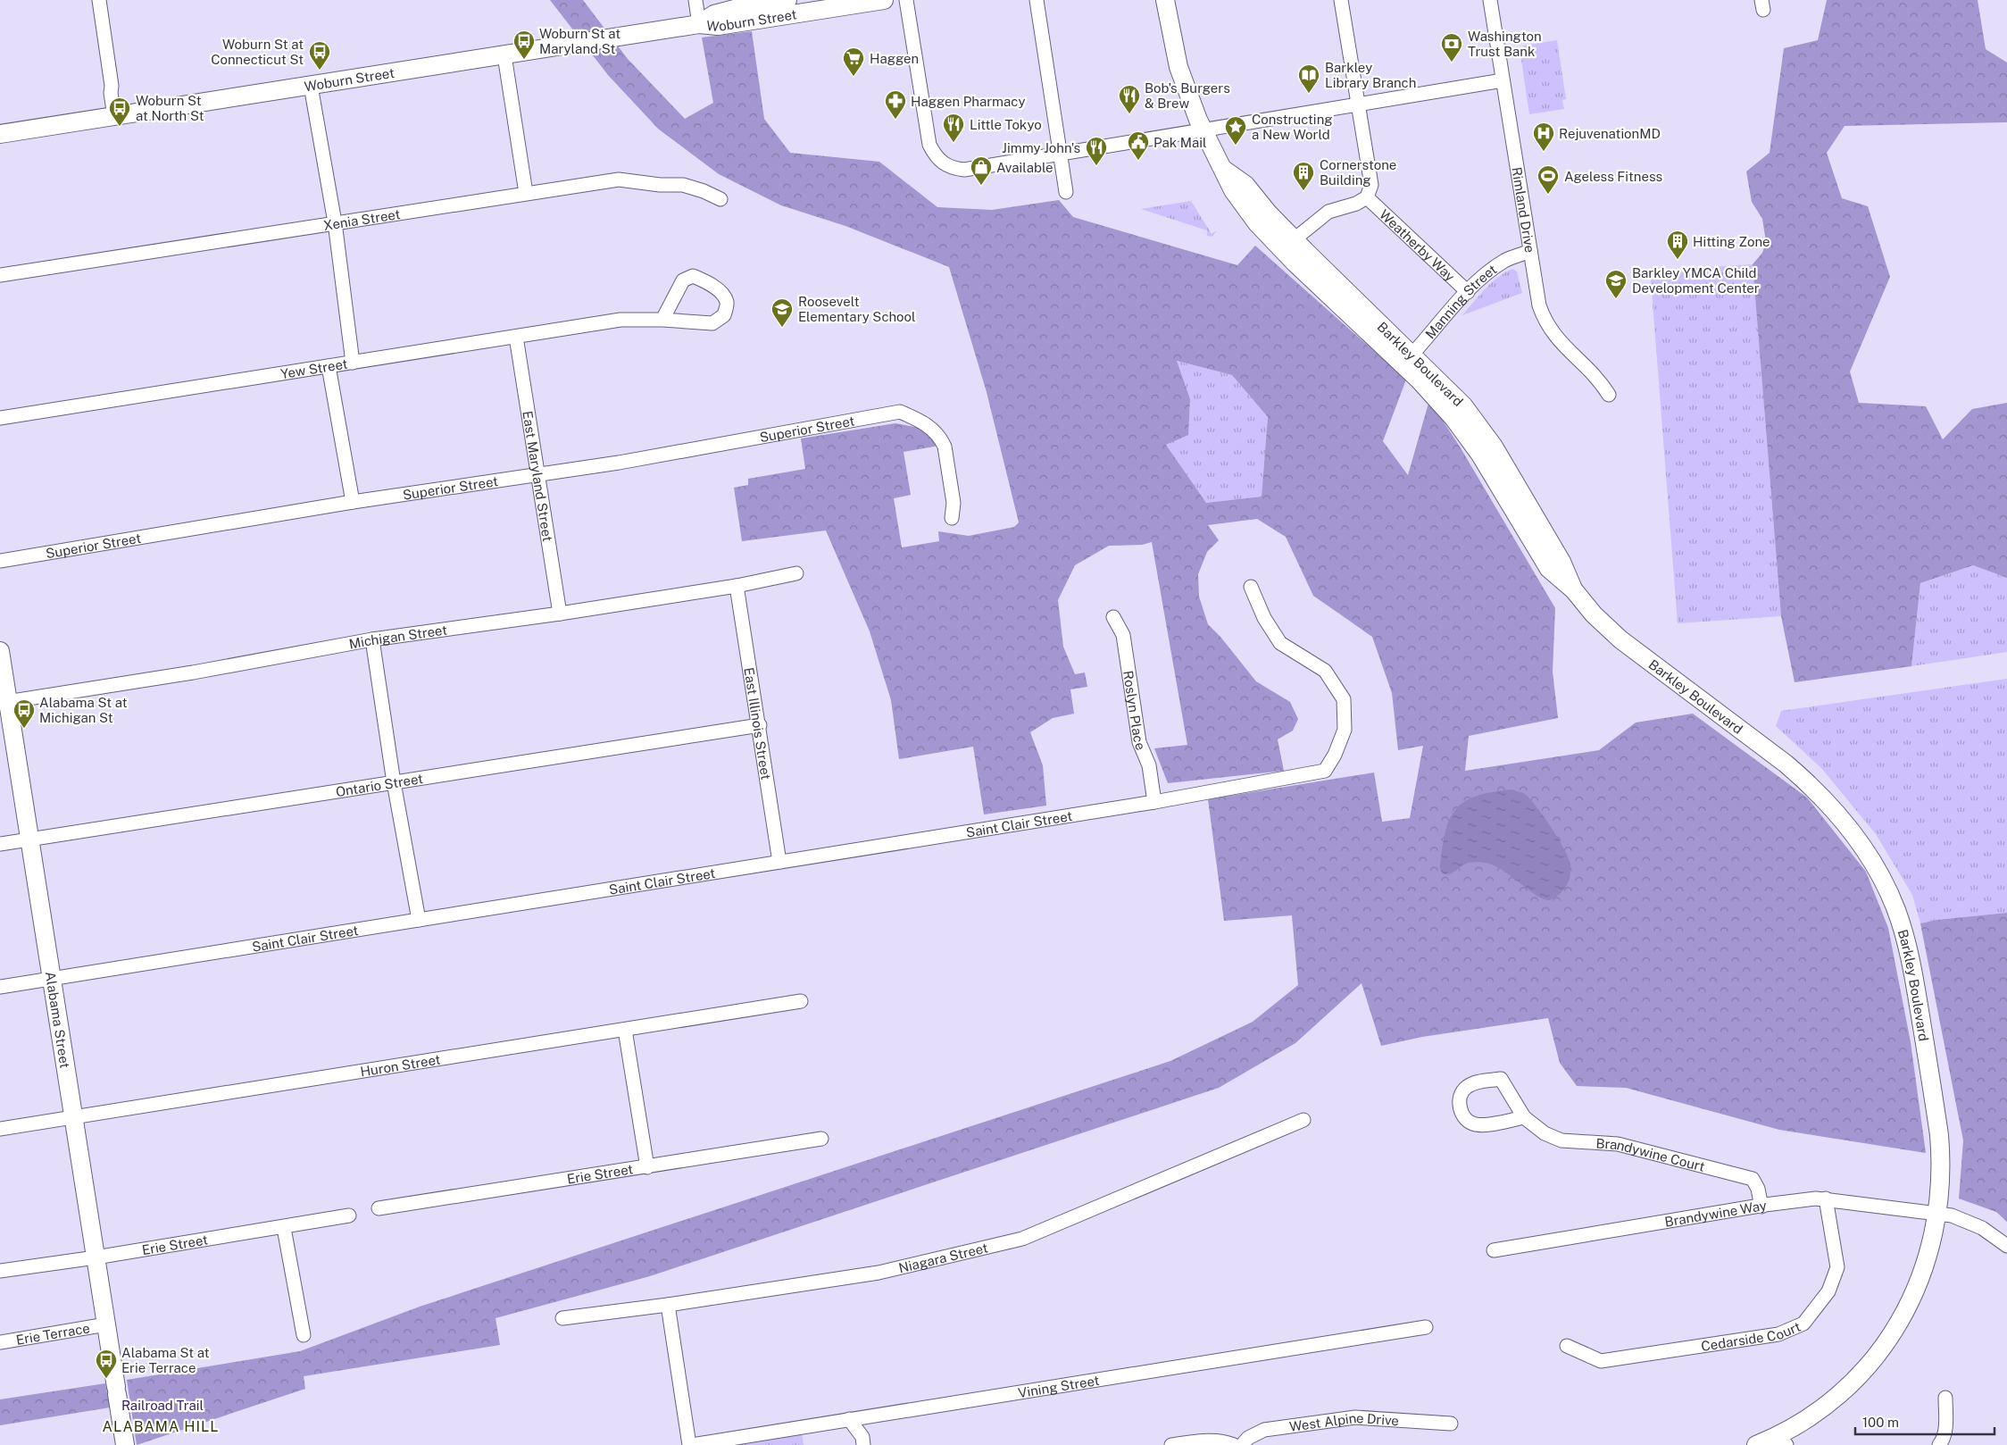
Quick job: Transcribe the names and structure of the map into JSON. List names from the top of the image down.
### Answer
{
  "streets": {
    "main road": ["Woburn Street", "Barkley Boulevard", "Alabama Street"],
    "street": [
      "Rimland Drive",
      "Xenia Street",
      "Weatherby Way",
      "Manning Street",
      "Yew Street",
      "Superior Street",
      "East Maryland Street",
      "Michigan Street",
      "Roslyn Place",
      "East Illinois Street",
      "Ontario Street",
      "Saint Clair Street",
      "Huron Street",
      "Brandywine Court",
      "Erie Street",
      "Brandywine Way",
      "Niagara Street",
      "Erie Terrace",
      "Cedarside Court",
      "Vining Street",
      "West Alpine Drive"
    ]
  },
  "crossings": [
    ["Rimland Drive", "Manning Street"],
    ["Weatherby Way", "Manning Street"],
    ["Manning Street", "Barkley Boulevard"],
    ["Barkley Boulevard", "Brandywine Way"],
    ["Yew Street", "East Maryland Street"],
    ["Superior Street", "East Maryland Street"],
    ["East Maryland Street", "Michigan Street"],
    ["Michigan Street", "East Illinois Street"],
    ["Michigan Street", "Alabama Street"],
    ["Roslyn Place", "Saint Clair Street"],
    ["East Illinois Street", "Ontario Street"],
    ["East Illinois Street", "Saint Clair Street"],
    ["Ontario Street", "Alabama Street"],
    ["Saint Clair Street", "Alabama Street"],
    ["Alabama Street", "Huron Street"],
    ["Alabama Street", "Erie Street"],
    ["Alabama Street", "Erie Terrace"],
    ["Brandywine Court", "Brandywine Way"],
    ["Brandywine Way", "Cedarside Court"]
  ],
  "districts": ["ALABAMA HILL"],
  "parks": ["Railroad Trail"],
  "places": {
    "bus stop": [
      "Woburn St at Maryland St",
      "Woburn St at Connecticut St",
      "Woburn St at North St",
      "Alabama St at Michigan St",
      "Alabama St at Erie Terrace"
    ],
    "bank": ["Washington Trust Bank"],
    "supermarket": ["Haggen"],
    "library": ["Barkley Library Branch"],
    "restaurant": ["Bob's Burgers & Brew", "Little Tokyo", "Jimmy John's"],
    "pharmacy": ["Haggen Pharmacy"],
    "place": ["Constructing a New World"],
    "hospital": ["RejuvenationMD"],
    "public building": ["Pak Mail"],
    "shop": ["Available"],
    "building": ["Cornerstone Building", "Hitting Zone"],
    "sports": ["Ageless Fitness"],
    "school or university": ["Barkley YMCA Child Development Center", "Roosevelt Elementary School"]
  },
  "scale_bar": "100 m"
}
